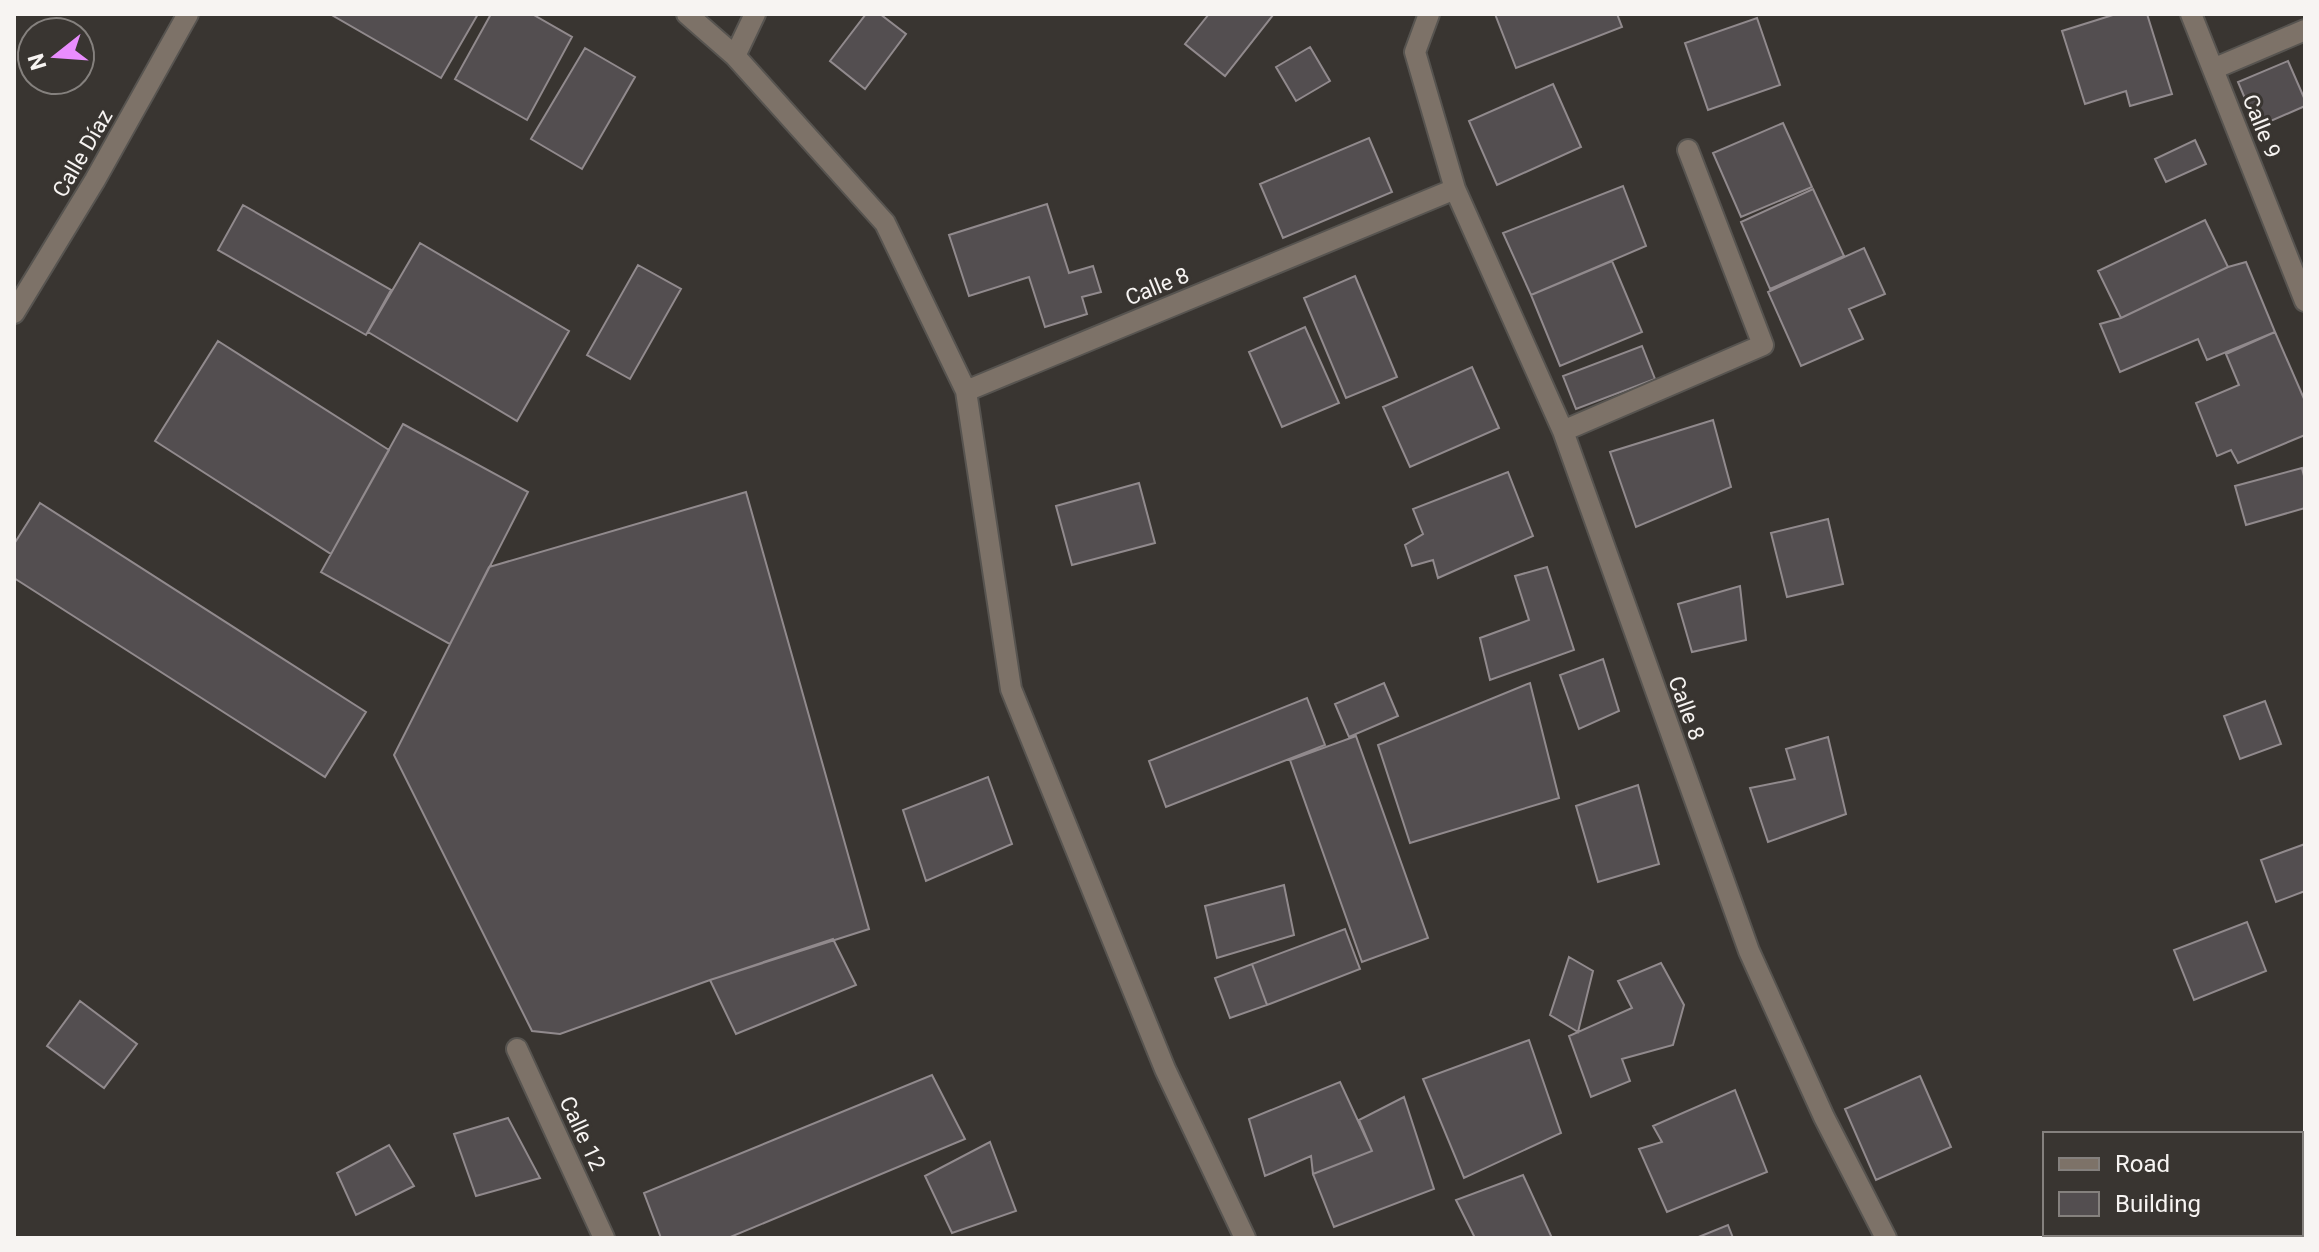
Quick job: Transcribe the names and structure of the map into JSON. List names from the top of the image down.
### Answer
{
  "streets": {
    "street": [
      "Calle 9",
      "Calle Díaz",
      "Calle 8",
      "Calle 12"
    ]
  },
  "legend": ["Road", "Building"],
  "north": "left"
}
